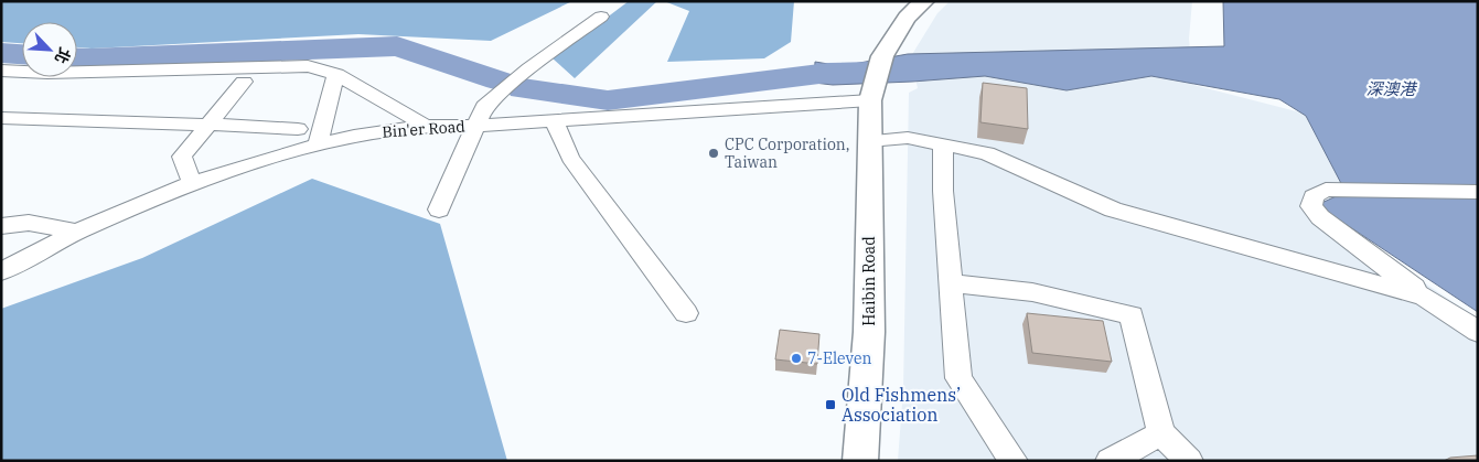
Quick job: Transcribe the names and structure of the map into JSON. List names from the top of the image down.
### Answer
{
  "streets": {
    "main road": ["Haibin Road"],
    "street": ["Bin'er Road"]
  },
  "crossings": [
    ["Bin'er Road", "Haibin Road"]
  ],
  "water": ["深澳港"],
  "places": {
    "other": ["CPC Corporation, Taiwan", "7-Eleven"],
    "transit": ["Old Fishmens’ Association"]
  },
  "north": "bottom right"
}
